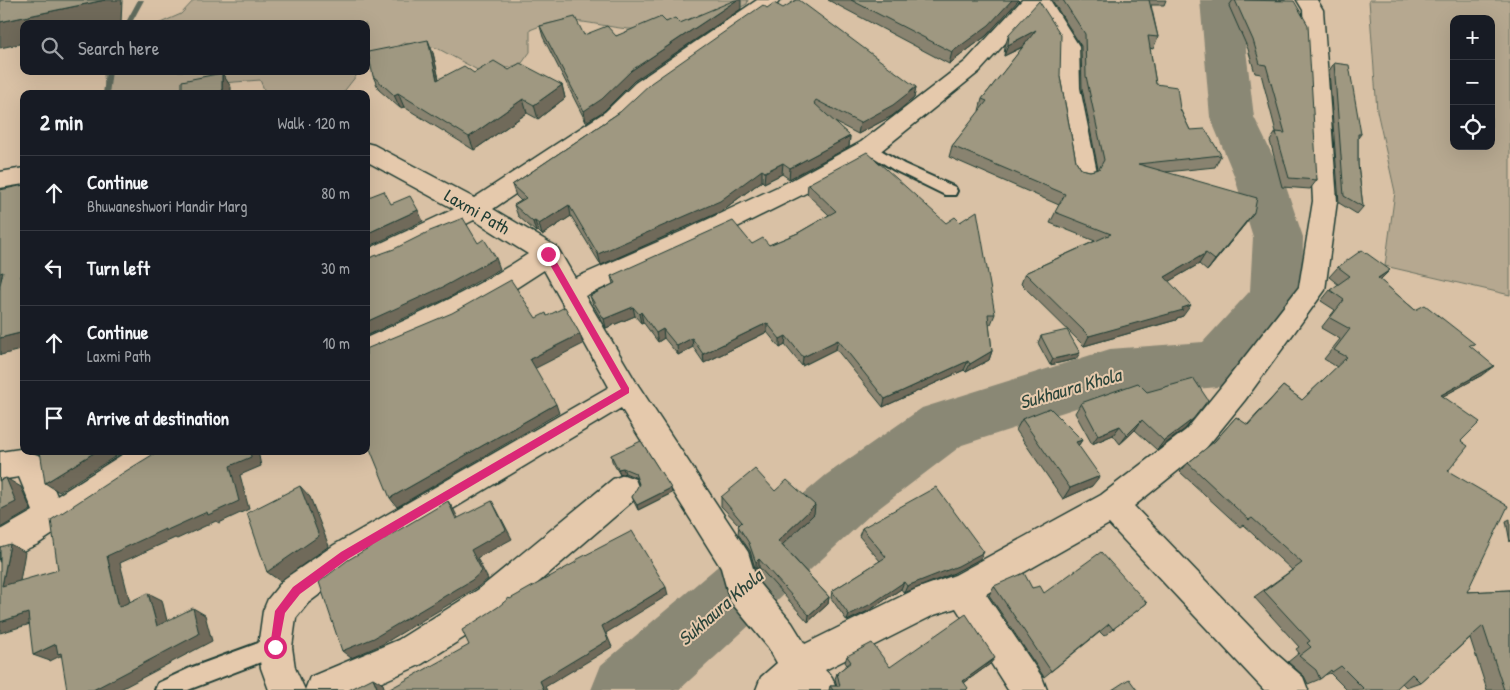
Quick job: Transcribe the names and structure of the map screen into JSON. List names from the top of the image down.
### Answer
{
  "streets": {
    "street": ["Laxmi Path"]
  },
  "water": ["Sukhaura Khola"],
  "page": {
    "map_buttons": ["+", "−"],
    "search": "Search here",
    "heading": ["2 min", "Walk · 120 m"],
    "list": [
      ["Continue", "Bhuwaneshwori Mandir Marg", "80 m"],
      ["Turn left", "30 m"],
      ["Continue", "Laxmi Path", "10 m"],
      "Arrive at destination"
    ]
  }
}
